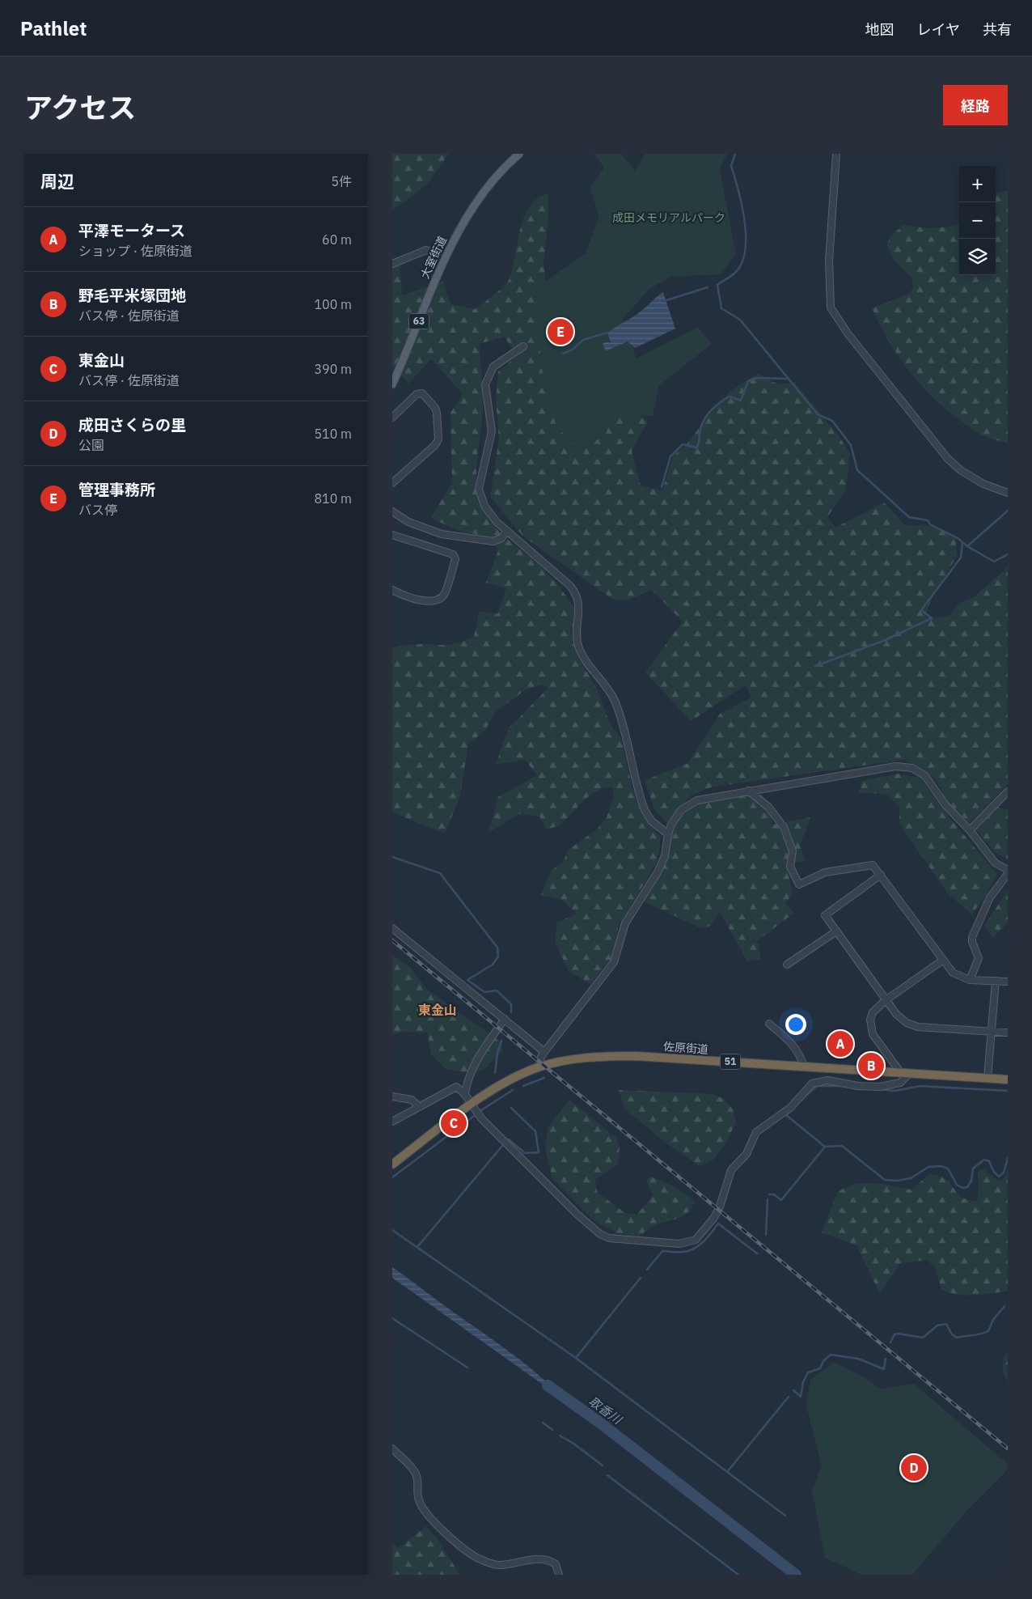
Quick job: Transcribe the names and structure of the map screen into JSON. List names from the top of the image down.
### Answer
{
  "streets": {
    "highway": ["佐原街道", "51"],
    "main road": ["大室街道", "63"]
  },
  "districts": ["東金山"],
  "water": ["取香川"],
  "parks": ["成田メモリアルパーク"],
  "page": {
    "header": "Pathlet",
    "nav": ["地図", "レイヤ", "共有"],
    "title": "アクセス",
    "buttons": "経路",
    "heading": ["周辺", "5件"],
    "map_buttons": ["+", "−"],
    "list": [
      {
        "mark": "A",
        "name": "平澤モータース",
        "note": "ショップ · 佐原街道",
        "value": "60 m"
      },
      {
        "mark": "B",
        "name": "野毛平米塚団地",
        "note": "バス停 · 佐原街道",
        "value": "100 m"
      },
      {
        "mark": "C",
        "name": "東金山",
        "note": "バス停 · 佐原街道",
        "value": "390 m"
      },
      {
        "mark": "D",
        "name": "成田さくらの里",
        "note": "公園",
        "value": "510 m"
      },
      {
        "mark": "E",
        "name": "管理事務所",
        "note": "バス停",
        "value": "810 m"
      }
    ],
    "pins": [
      "E",
      "A",
      "B",
      "C",
      "D"
    ]
  }
}
